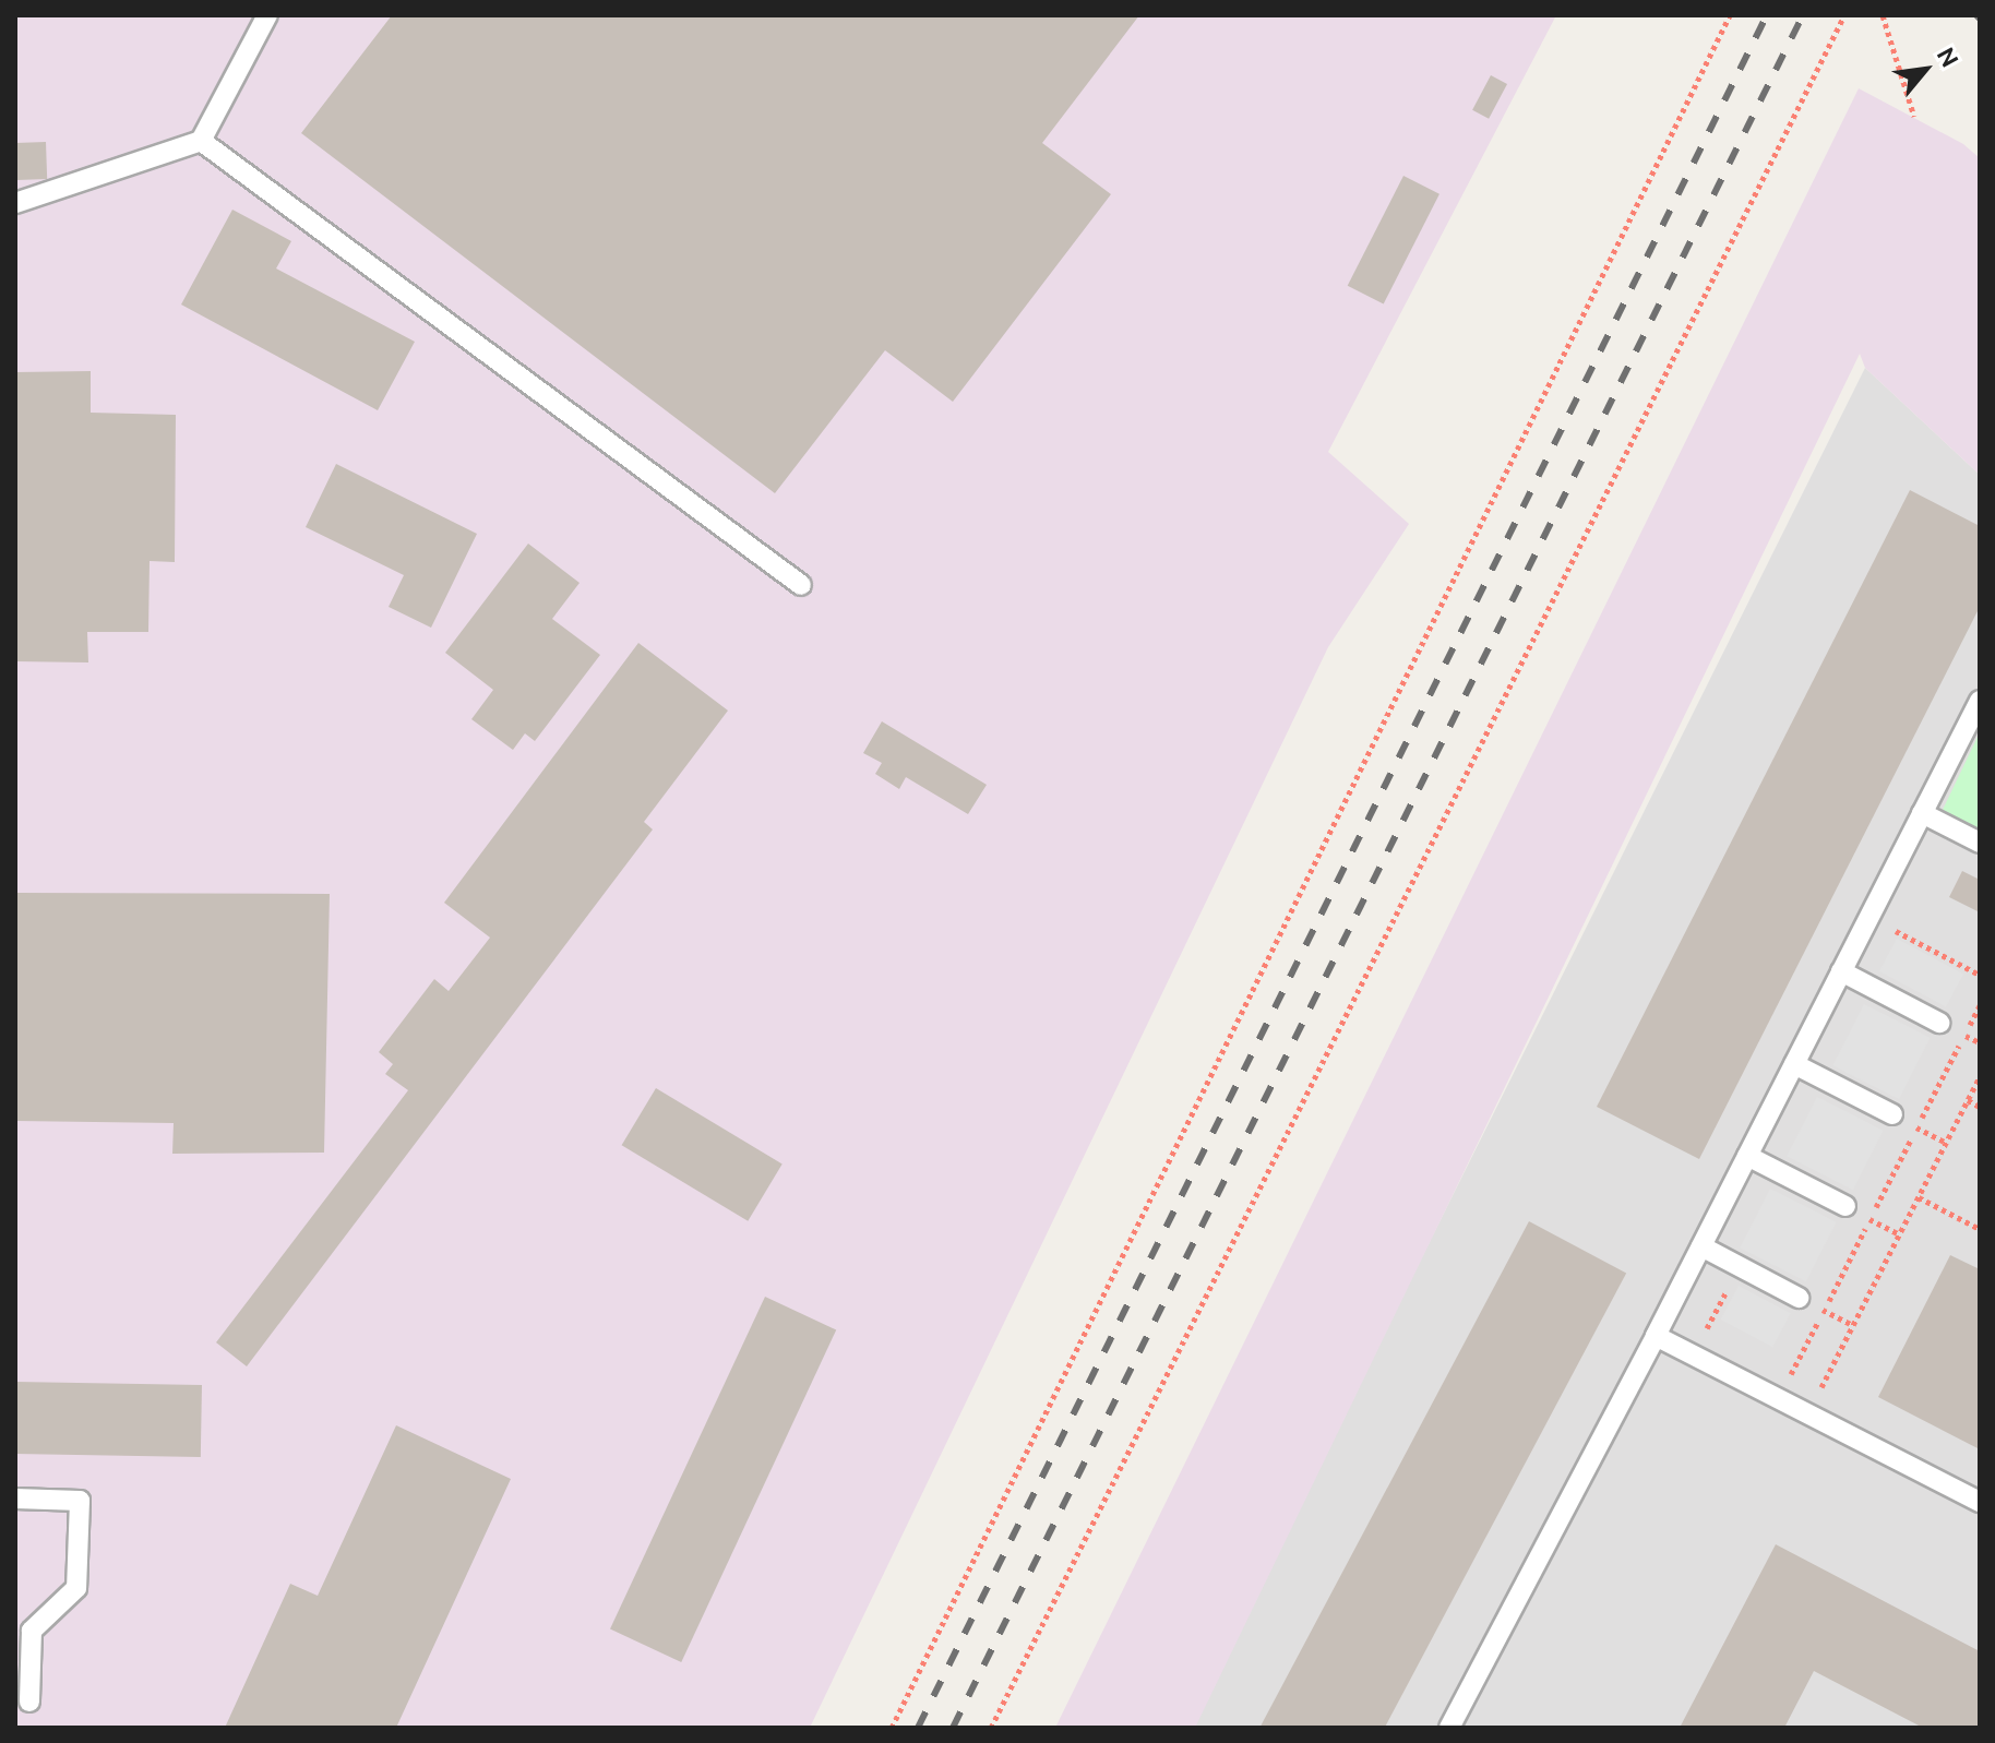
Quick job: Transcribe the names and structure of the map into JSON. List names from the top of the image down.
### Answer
{
  "north": "top right"
}
